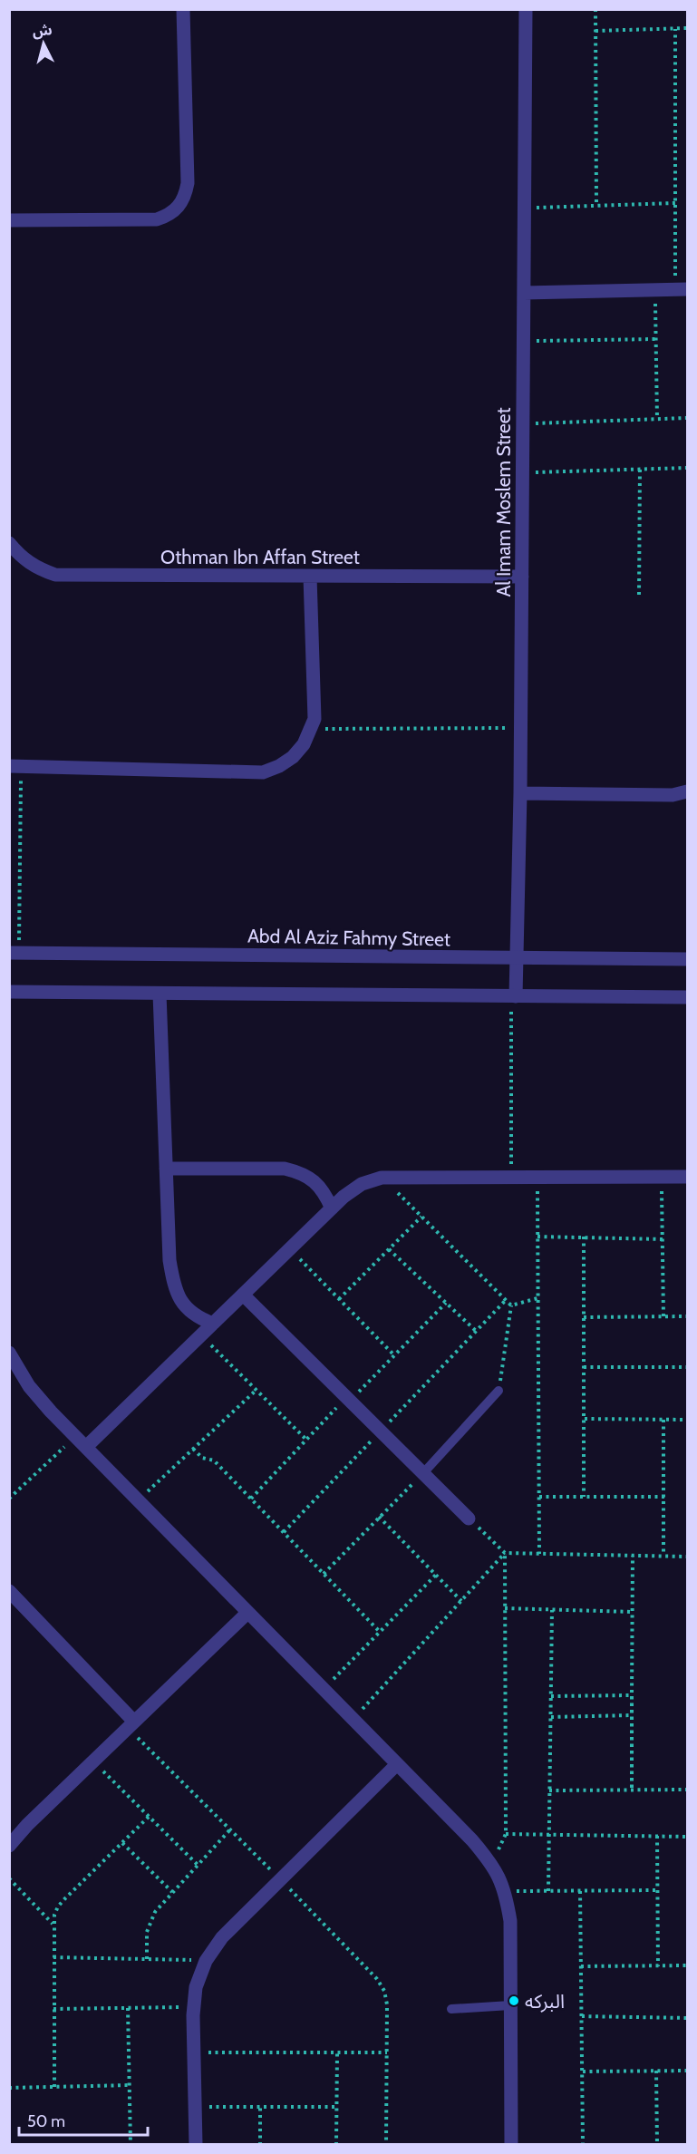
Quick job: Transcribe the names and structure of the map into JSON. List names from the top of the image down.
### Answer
{
  "streets": {
    "street": ["Al Imam Moslem Street", "Othman Ibn Affan Street", "Abd Al Aziz Fahmy Street"]
  },
  "crossings": [
    ["Al Imam Moslem Street", "Othman Ibn Affan Street"],
    ["Al Imam Moslem Street", "Abd Al Aziz Fahmy Street"]
  ],
  "places": ["البركه"],
  "scale_bar": "50 m",
  "north": "top"
}
